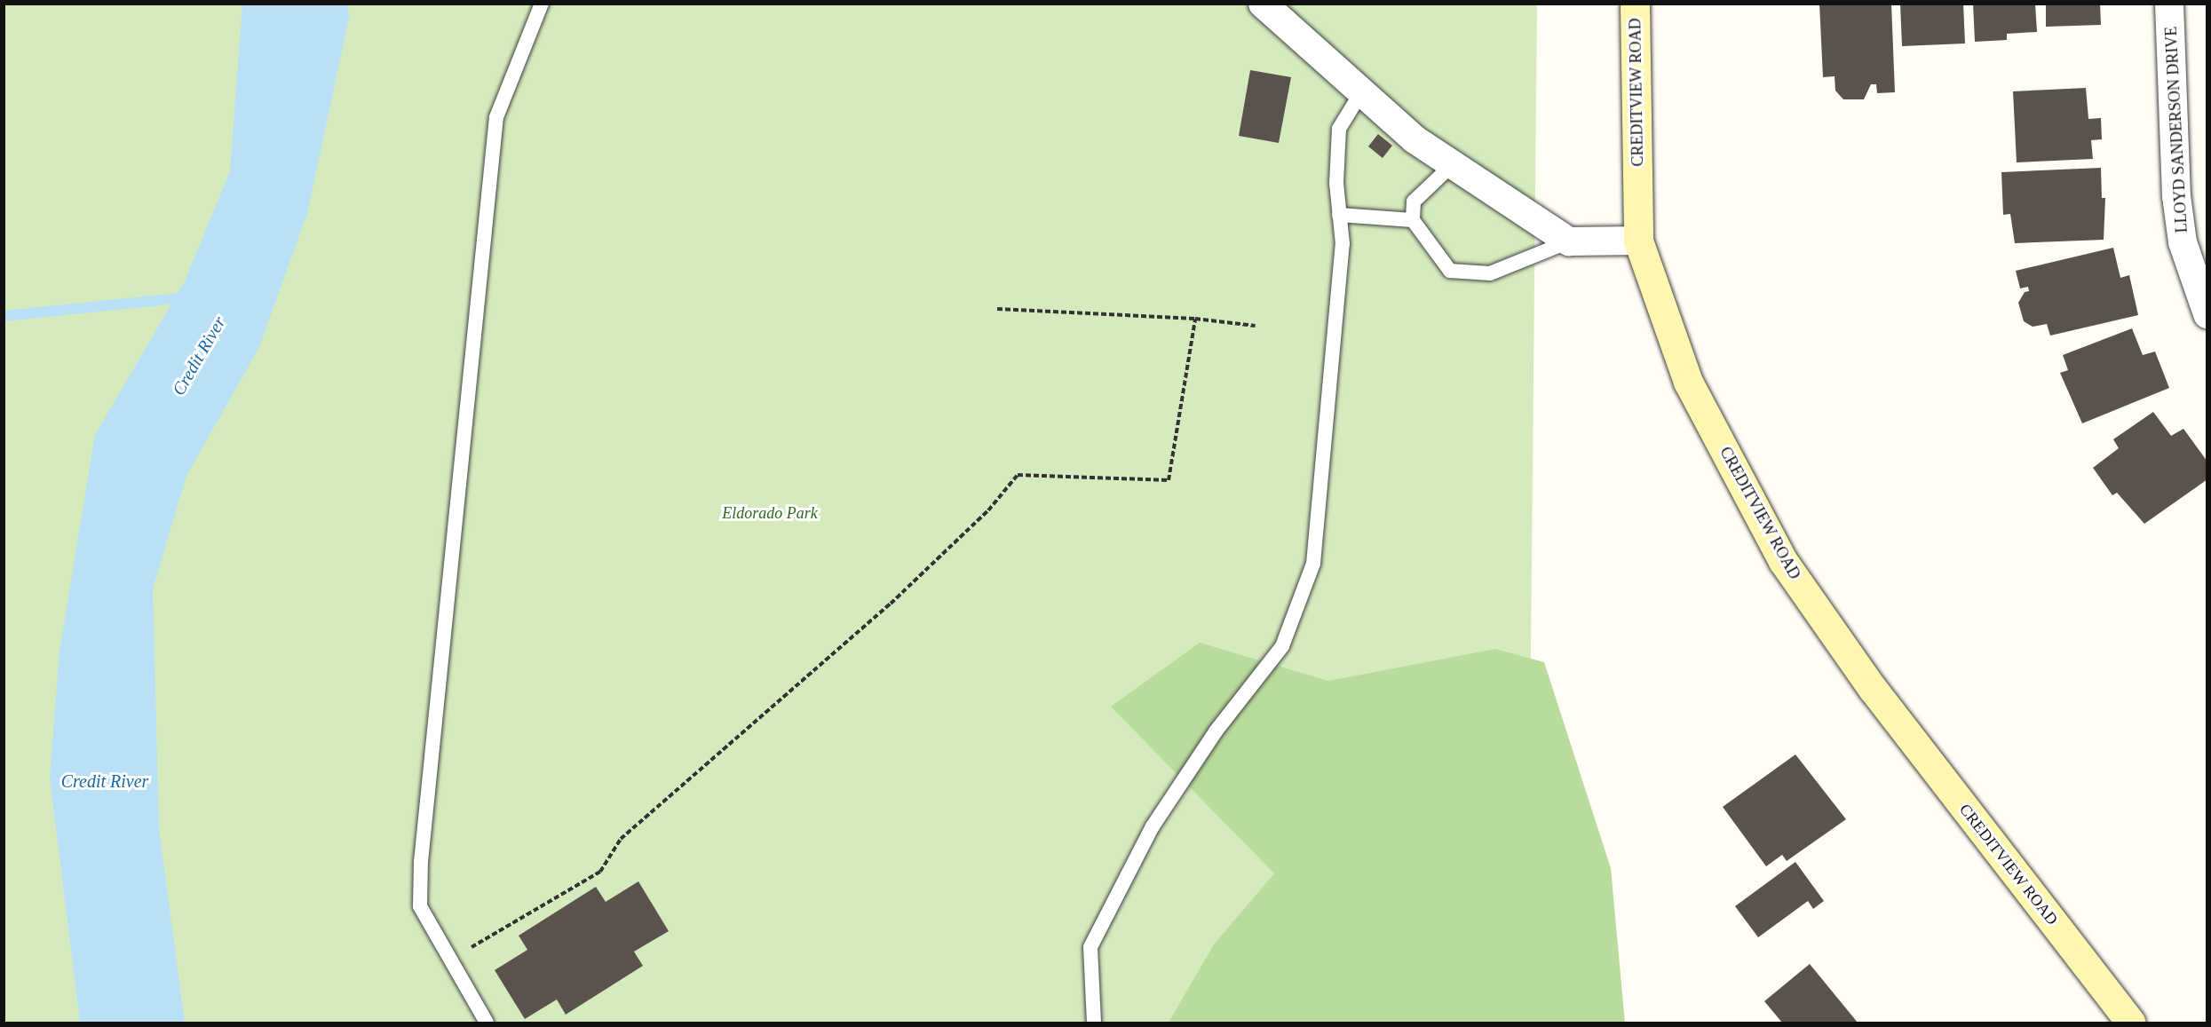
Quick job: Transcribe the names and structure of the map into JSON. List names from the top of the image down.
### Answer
{
  "streets": {
    "street": ["CREDITVIEW ROAD", "LLOYD SANDERSON DRIVE"]
  },
  "water": ["Credit River"],
  "parks": ["Eldorado Park"]
}
